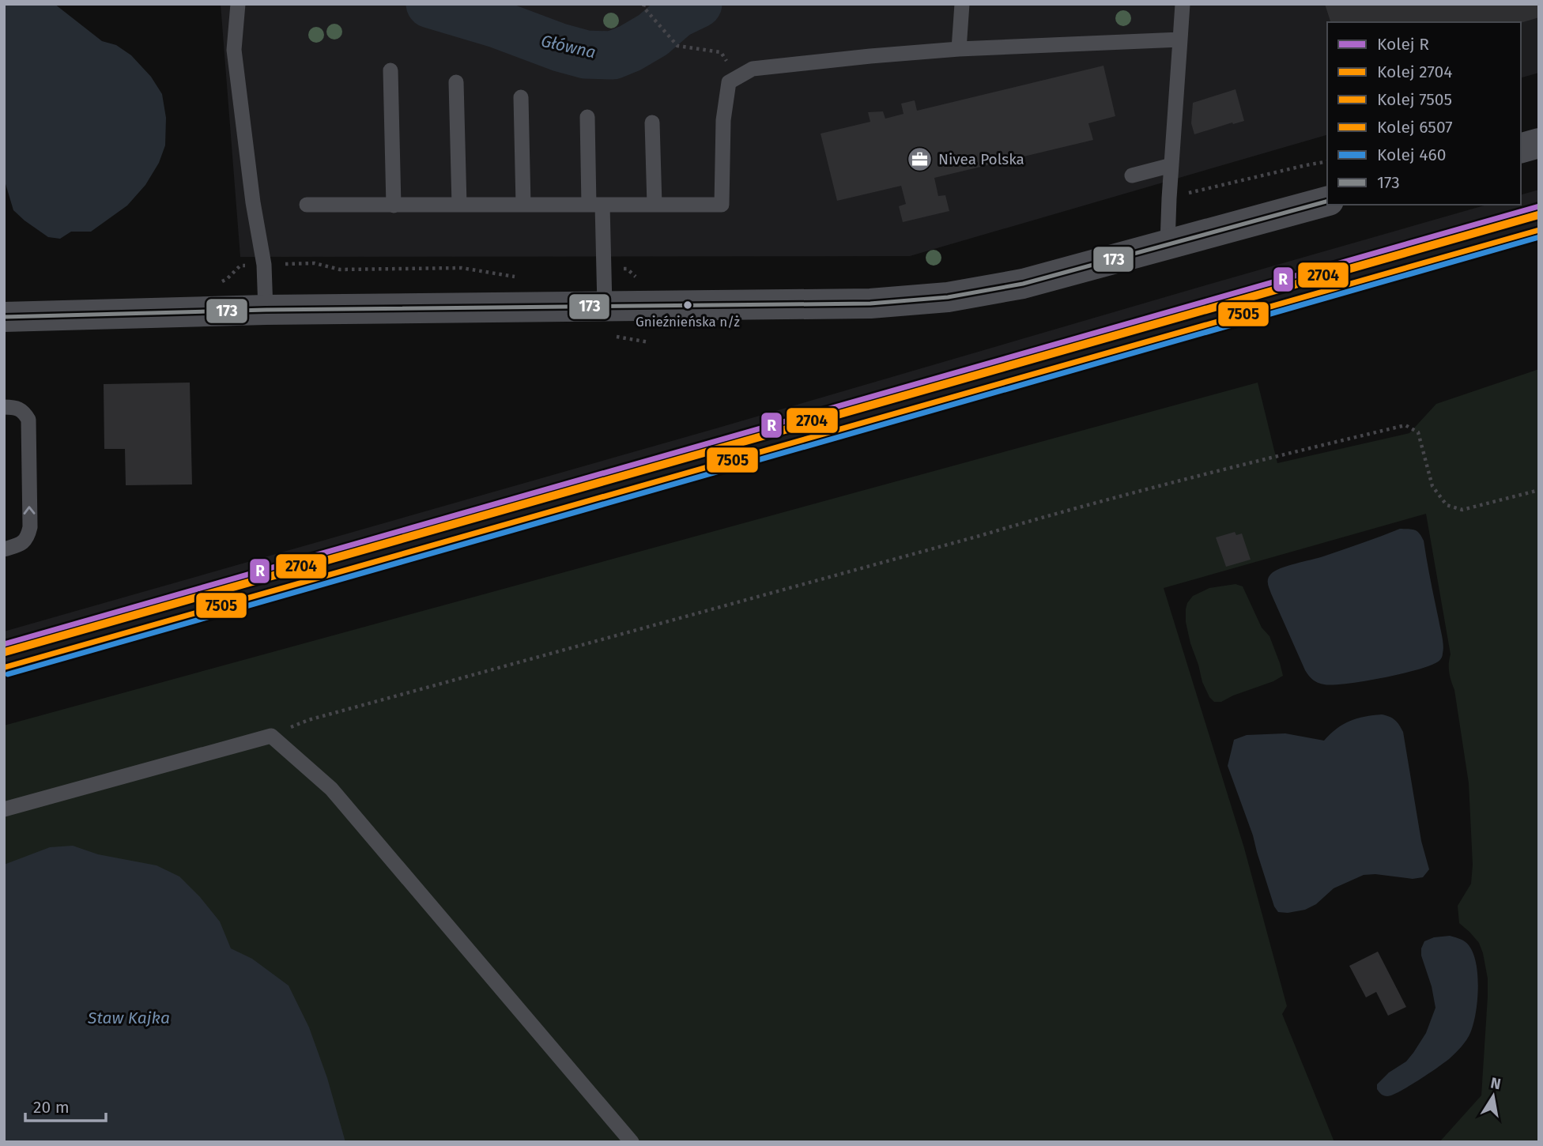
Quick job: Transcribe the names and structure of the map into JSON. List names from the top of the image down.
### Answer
{
  "water": ["Główna", "Staw Kajka"],
  "places": {
    "office": ["Nivea Polska"],
    "other": ["Gnieźnieńska n/ż"]
  },
  "lines": [
    "transit line 173",
    "rail line R",
    "rail line 2704",
    "rail line 6507",
    "rail line 7505",
    "rail line 460"
  ],
  "legend": [
    "Kolej R",
    "Kolej 2704",
    "Kolej 7505",
    "Kolej 6507",
    "Kolej 460",
    "173"
  ],
  "scale_bar": "20 m",
  "north": "top"
}
